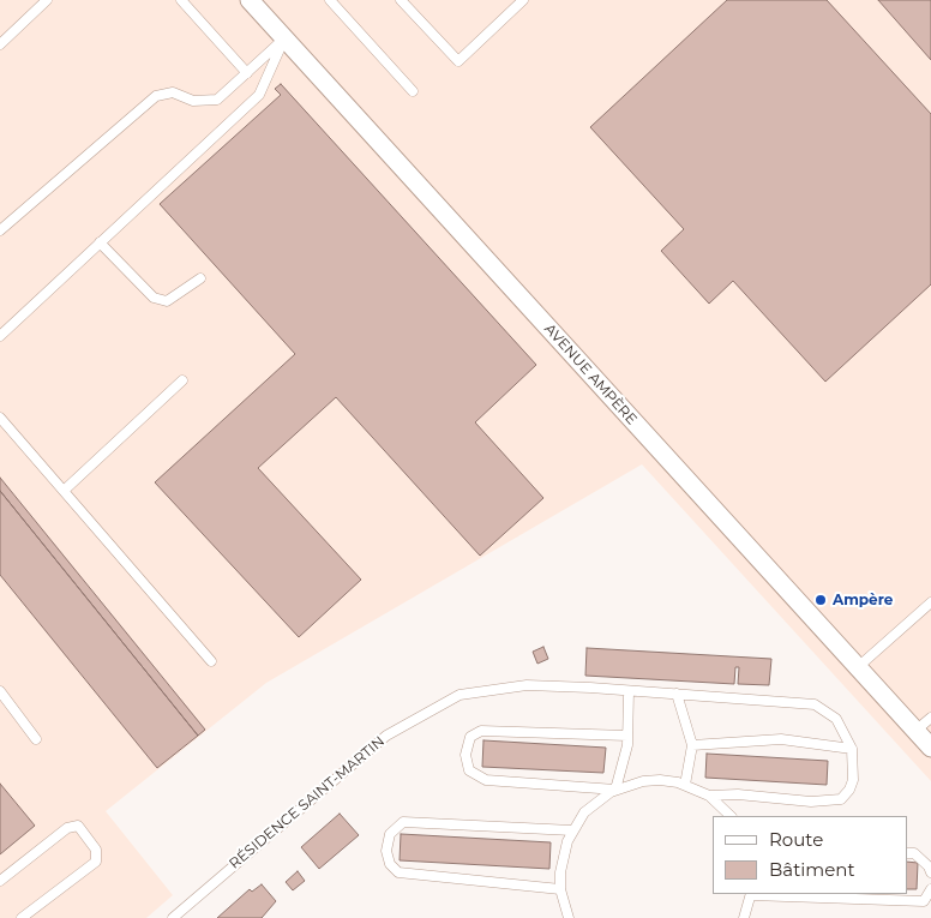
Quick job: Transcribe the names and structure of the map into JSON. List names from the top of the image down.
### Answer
{
  "streets": {
    "street": ["AVENUE AMPÈRE"],
    "lane": ["RÉSIDENCE SAINT-MARTIN"]
  },
  "places": ["Ampère"],
  "legend": ["Route", "Bâtiment"]
}
